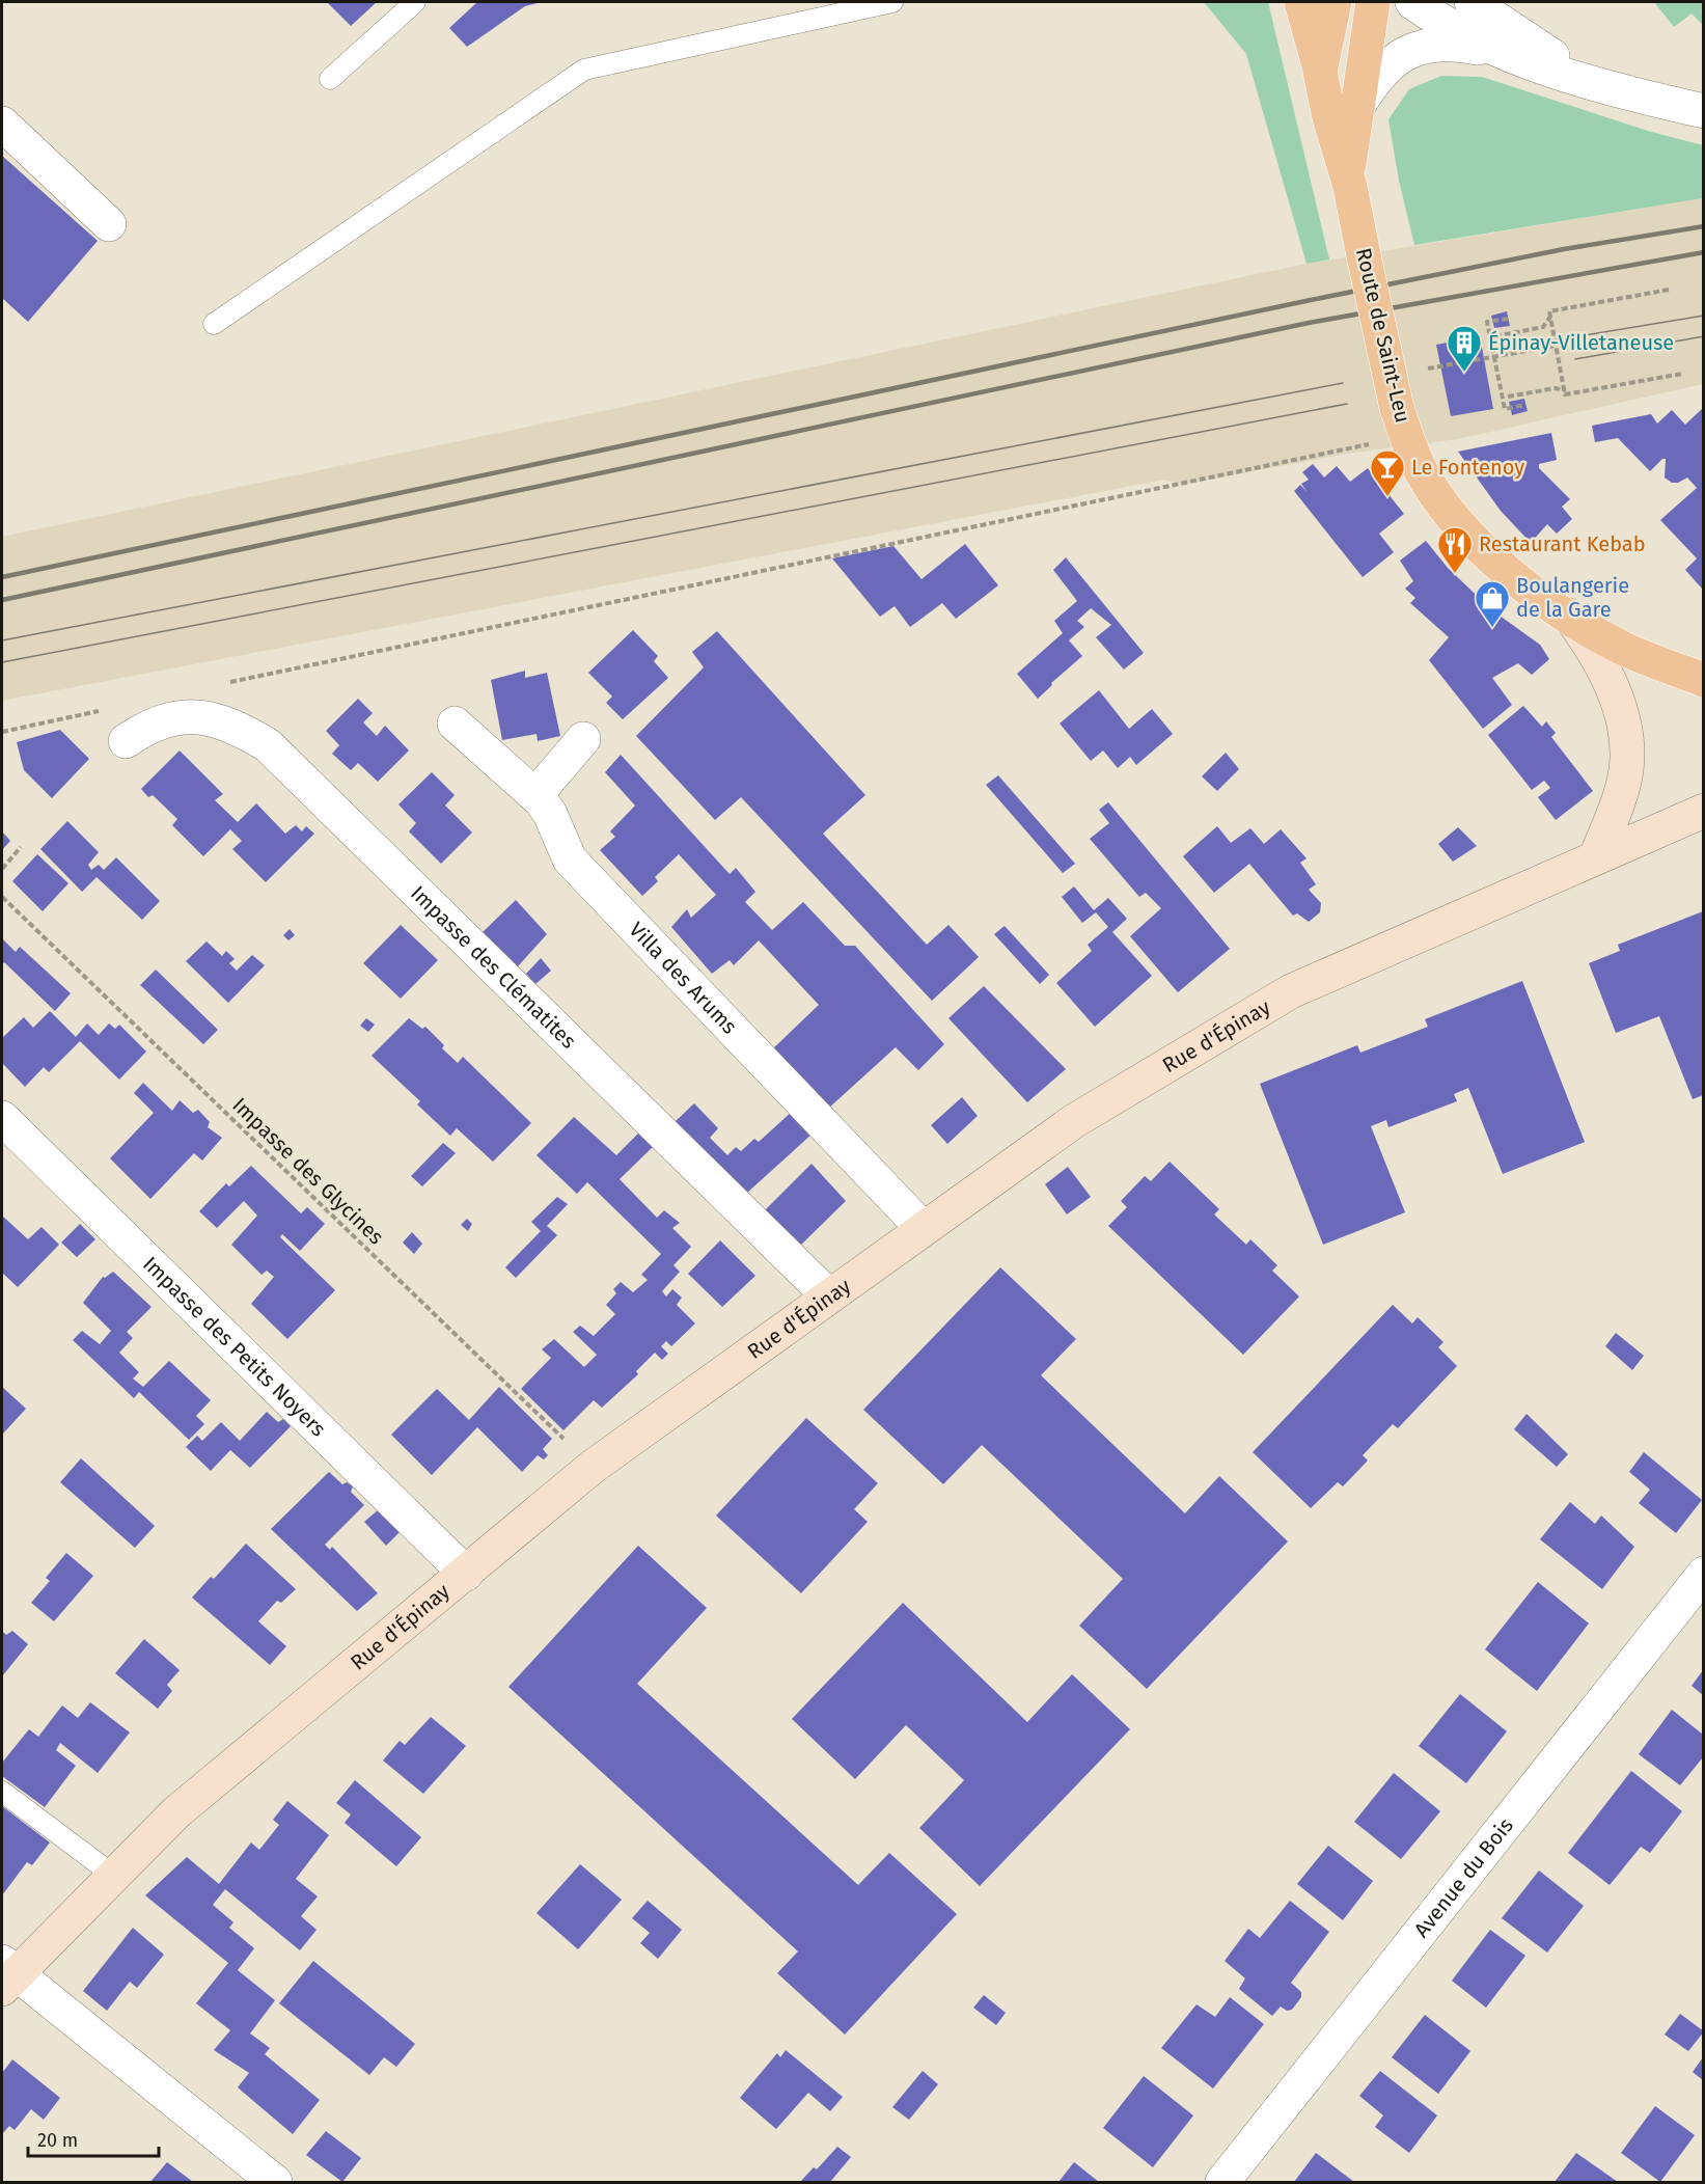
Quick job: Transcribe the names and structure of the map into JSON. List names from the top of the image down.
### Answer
{
  "streets": {
    "main road": ["Route de Saint-Leu", "Rue d'Épinay"],
    "street": [
      "Impasse des Clématites",
      "Villa des Arums",
      "Impasse des Petits Noyers",
      "Avenue du Bois"
    ],
    "path": ["Impasse des Glycines"]
  },
  "crossings": [
    ["Impasse des Clématites", "Rue d'Épinay"],
    ["Villa des Arums", "Rue d'Épinay"],
    ["Rue d'Épinay", "Impasse des Glycines"],
    ["Rue d'Épinay", "Impasse des Petits Noyers"]
  ],
  "places": {
    "building": ["Épinay-Villetaneuse"],
    "bar": ["Le Fontenoy"],
    "restaurant": ["Restaurant Kebab"],
    "shop": ["Boulangerie de la Gare"]
  },
  "scale_bar": "20 m"
}
